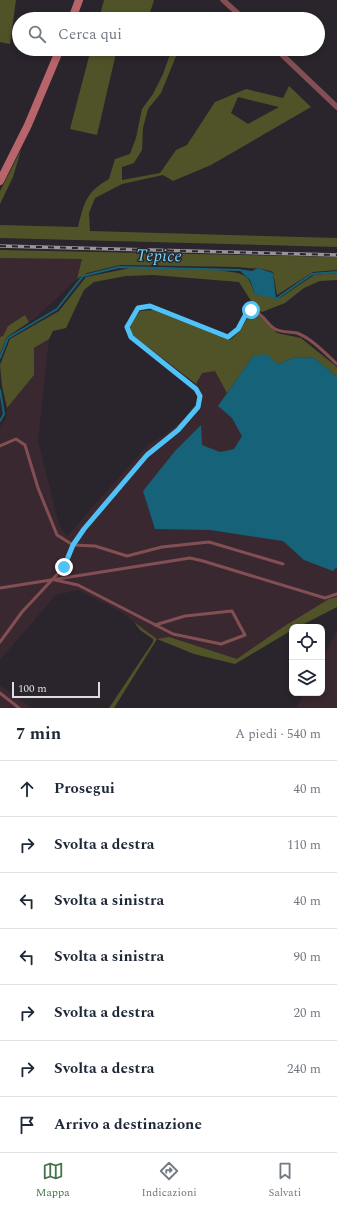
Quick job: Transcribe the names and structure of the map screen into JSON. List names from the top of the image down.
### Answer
{
  "water": ["Tepice"],
  "scale_bar": "100 m",
  "page": {
    "search": "Cerca qui",
    "scale": "100 m",
    "heading": ["7 min", "A piedi · 540 m"],
    "list": [
      ["Prosegui", "40 m"],
      ["Svolta a destra", "110 m"],
      ["Svolta a sinistra", "40 m"],
      ["Svolta a sinistra", "90 m"],
      ["Svolta a destra", "20 m"],
      ["Svolta a destra", "240 m"],
      "Arrivo a destinazione"
    ],
    "nav": ["Mappa", "Indicazioni", "Salvati"]
  }
}
